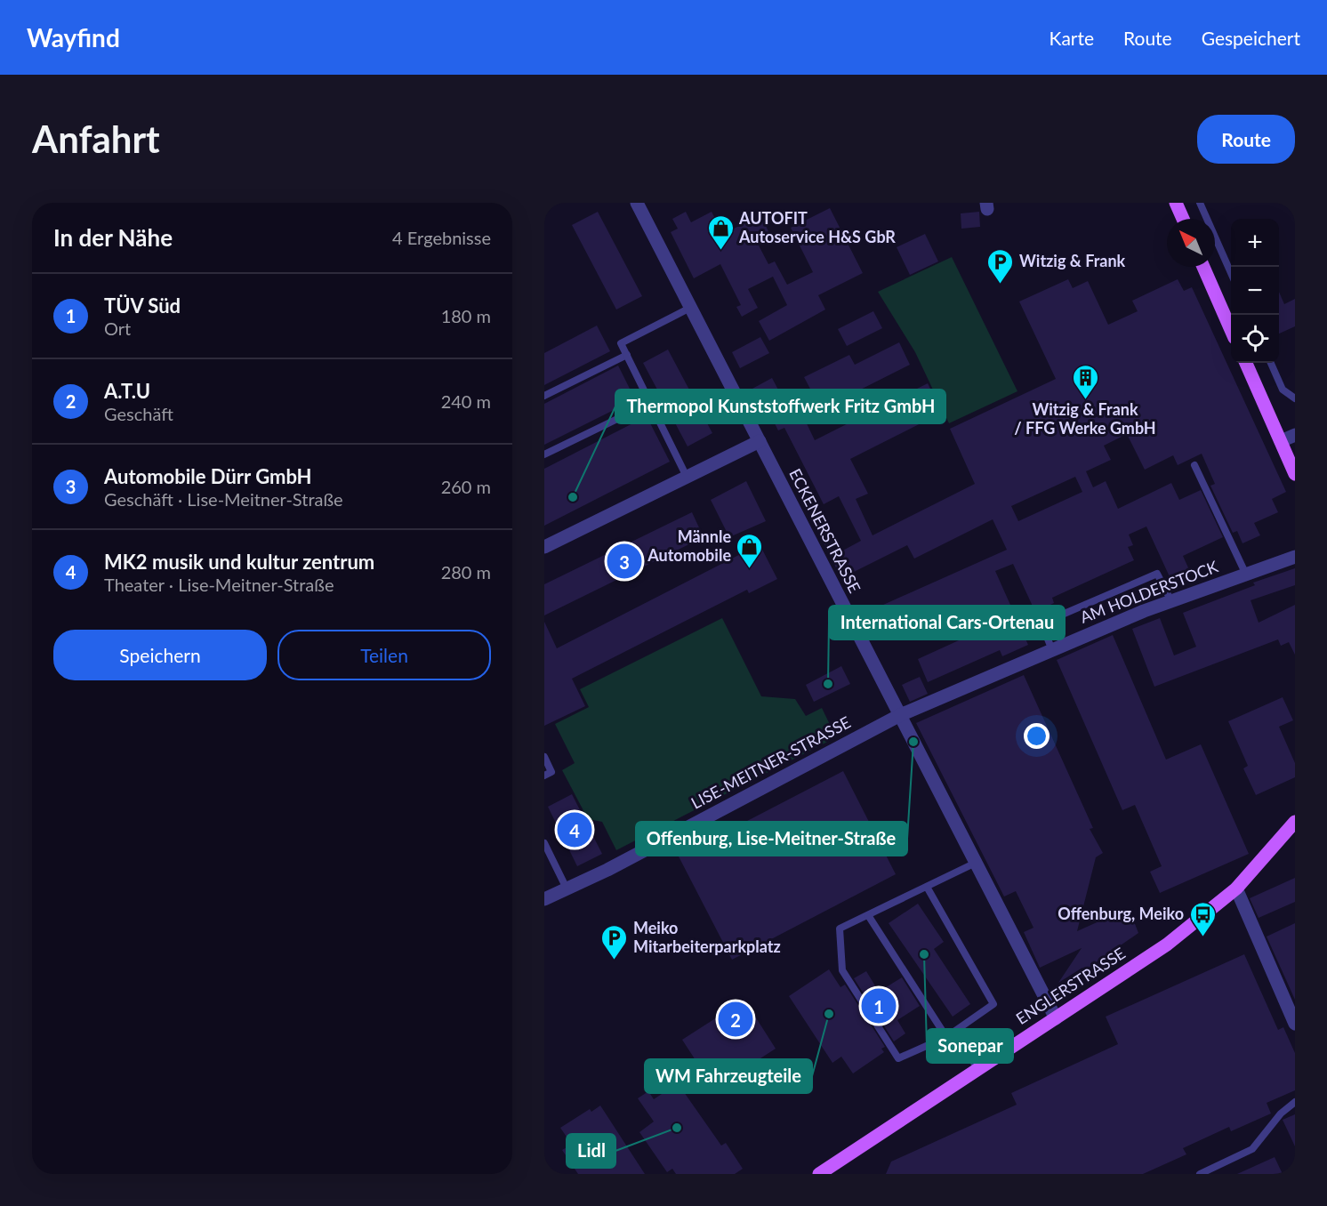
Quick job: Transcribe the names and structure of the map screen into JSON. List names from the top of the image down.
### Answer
{
  "streets": {
    "main road": ["ENGLERSTRASSE"],
    "street": ["ECKENERSTRASSE", "AM HOLDERSTOCK", "LISE-MEITNER-STRASSE"]
  },
  "crossings": [
    ["ECKENERSTRASSE", "AM HOLDERSTOCK"],
    ["ECKENERSTRASSE", "LISE-MEITNER-STRASSE"],
    ["ECKENERSTRASSE", "ENGLERSTRASSE"],
    ["AM HOLDERSTOCK", "LISE-MEITNER-STRASSE"]
  ],
  "places": {
    "shop": ["AUTOFIT Autoservice H&S GbR", "Männle Automobile"],
    "parking": ["Witzig & Frank", "Meiko Mitarbeiterparkplatz"],
    "building": ["Witzig & Frank / FFG Werke GmbH"],
    "other": [
      "Thermopol Kunststoffwerk Fritz GmbH",
      "International Cars-Ortenau",
      "Offenburg, Lise-Meitner-Straße",
      "Sonepar",
      "WM Fahrzeugteile",
      "Lidl"
    ],
    "bus stop": ["Offenburg, Meiko"]
  },
  "north": "top left",
  "page": {
    "header": "Wayfind",
    "nav": ["Karte", "Route", "Gespeichert"],
    "buttons": [
      "Route",
      ["Speichern", "Teilen"]
    ],
    "title": "Anfahrt",
    "heading": ["In der Nähe", "4 Ergebnisse"],
    "map_buttons": ["+", "−"],
    "list": [
      {
        "mark": "1",
        "name": "TÜV Süd",
        "note": "Ort",
        "value": "180 m"
      },
      {
        "mark": "2",
        "name": "A.T.U",
        "note": "Geschäft",
        "value": "240 m"
      },
      {
        "mark": "3",
        "name": "Automobile Dürr GmbH",
        "note": "Geschäft · Lise-Meitner-Straße",
        "value": "260 m"
      },
      {
        "mark": "4",
        "name": "MK2 musik und kultur zentrum",
        "note": "Theater · Lise-Meitner-Straße",
        "value": "280 m"
      }
    ],
    "pins": [
      "3",
      "4",
      "1",
      "2"
    ]
  }
}
